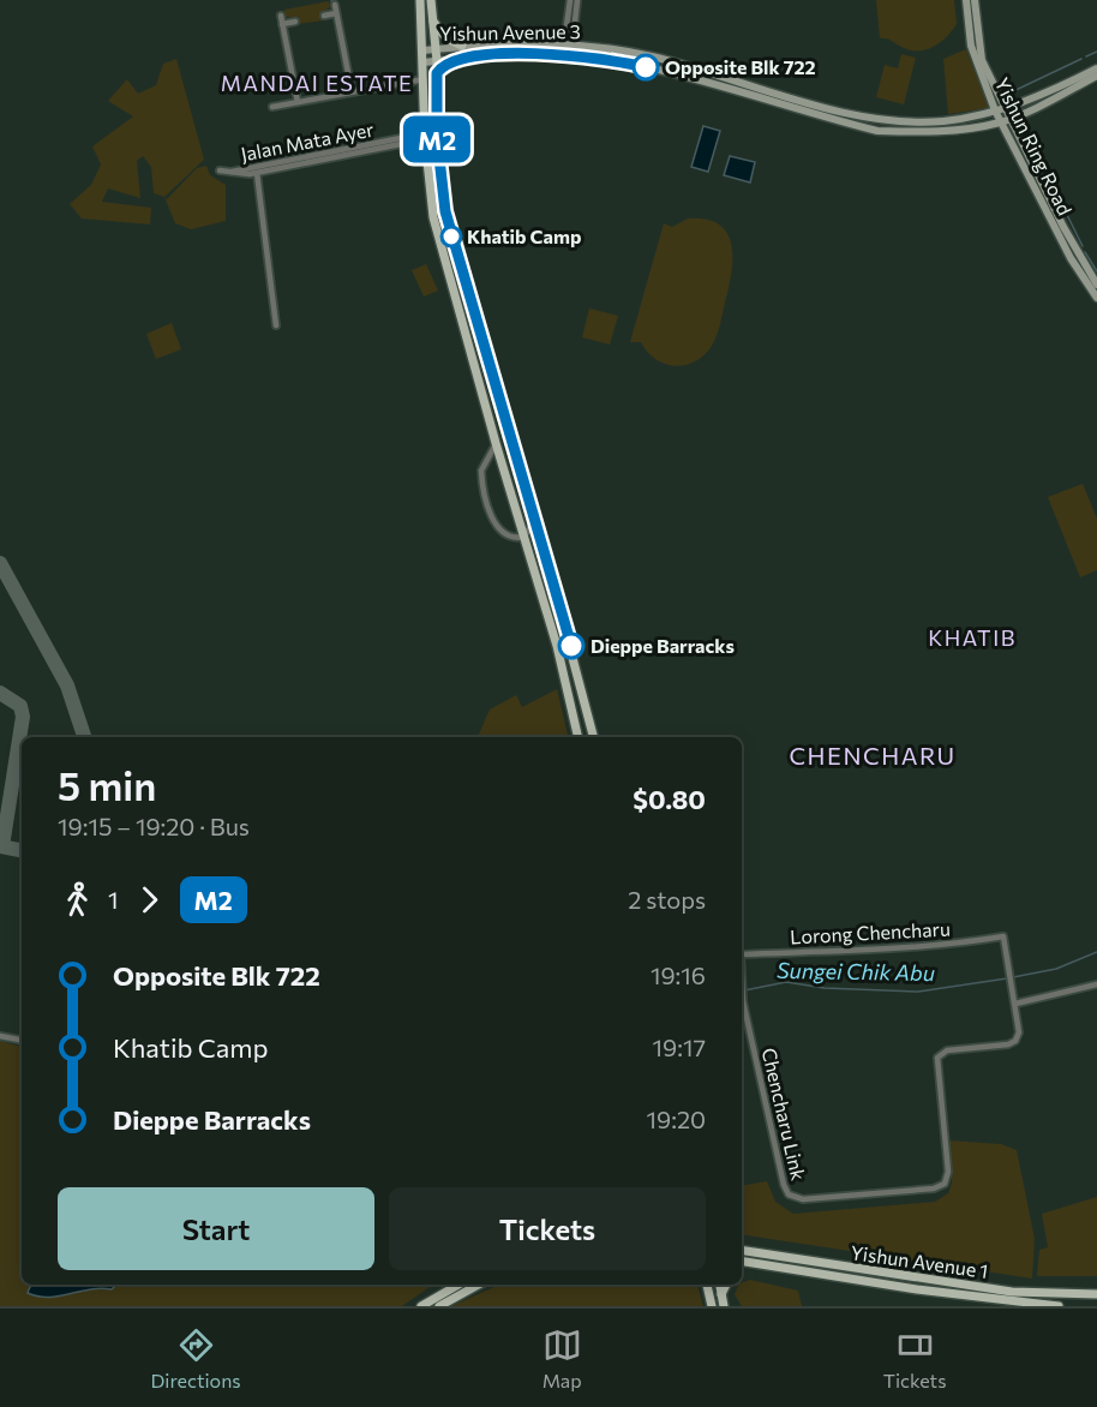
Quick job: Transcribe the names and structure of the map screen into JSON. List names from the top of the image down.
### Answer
{
  "streets": {
    "main road": ["Yishun Avenue 3", "Yishun Ring Road", "Yishun Avenue 1"],
    "street": ["Jalan Mata Ayer", "Lorong Chencharu", "Chencharu Link"]
  },
  "crossings": [
    ["Yishun Avenue 3", "Yishun Ring Road"],
    ["Lorong Chencharu", "Chencharu Link"]
  ],
  "districts": ["MANDAI ESTATE", "KHATIB", "CHENCHARU"],
  "water": ["Sungei Chik Abu"],
  "places": ["Opposite Blk 722", "Khatib Camp", "Dieppe Barracks"],
  "lines": ["bus line M2"],
  "page": {
    "on_map": "M2",
    "heading": ["5 min", "19:15 – 19:20 · Bus", "$0.80"],
    "legs": ["1", "M2", "2 stops"],
    "list": [
      {
        "name": "Opposite Blk 722",
        "value": "19:16"
      },
      {
        "name": "Khatib Camp",
        "value": "19:17"
      },
      {
        "name": "Dieppe Barracks",
        "value": "19:20"
      }
    ],
    "buttons": ["Start", "Tickets"],
    "tabs": ["Directions", "Map", "Tickets"]
  }
}
